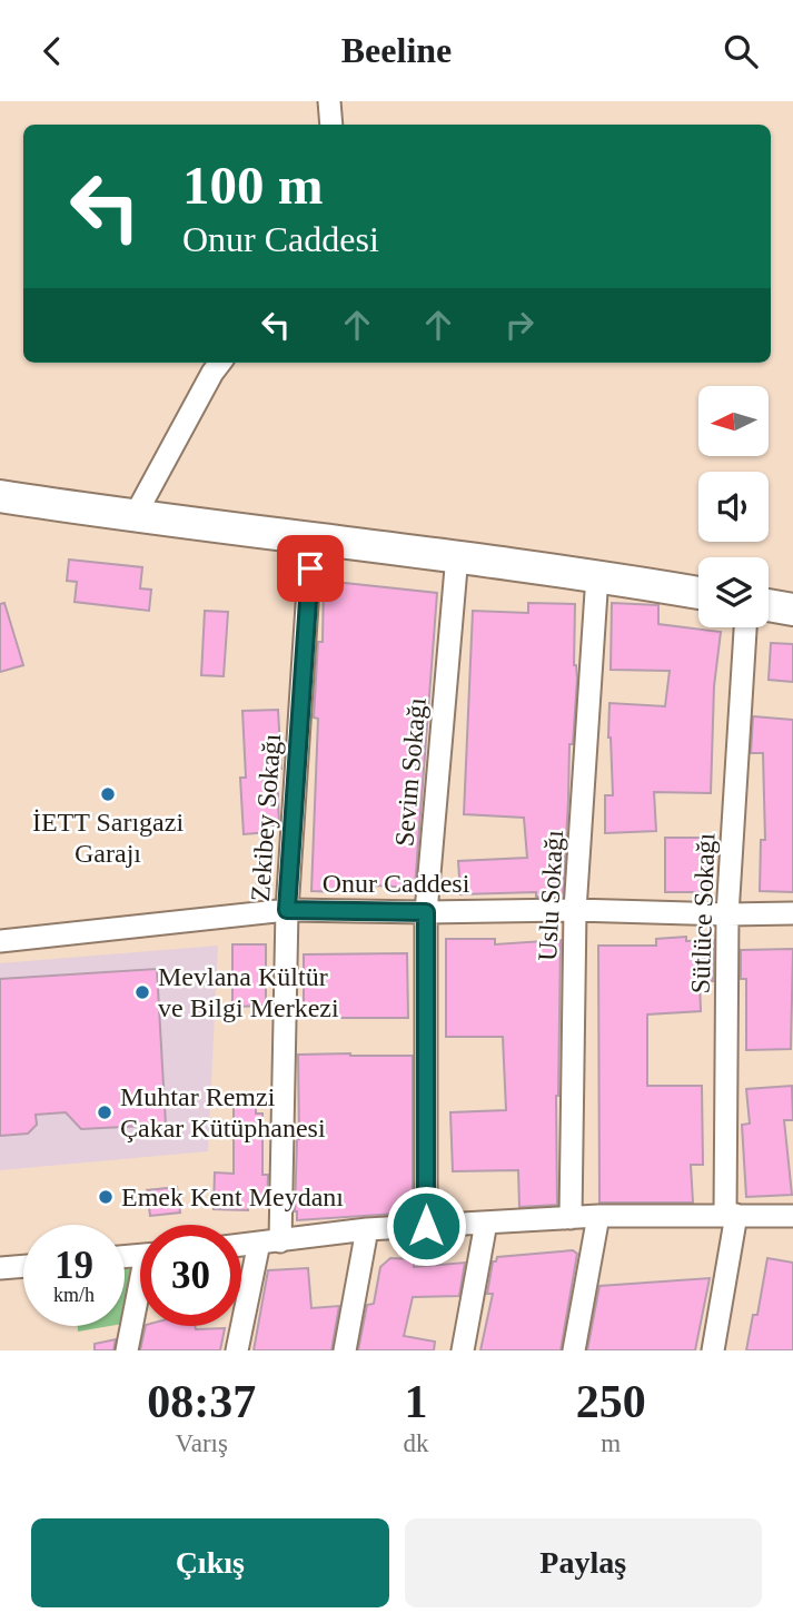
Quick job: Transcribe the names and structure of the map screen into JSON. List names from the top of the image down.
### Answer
{
  "streets": {
    "street": [
      "Sevim Sokağı",
      "Zekibey Sokağı",
      "Onur Caddesi",
      "Uslu Sokağı",
      "Sütlüce Sokağı"
    ]
  },
  "crossings": [
    ["Sevim Sokağı", "Onur Caddesi"],
    ["Zekibey Sokağı", "Onur Caddesi"],
    ["Onur Caddesi", "Uslu Sokağı"],
    ["Onur Caddesi", "Sütlüce Sokağı"]
  ],
  "places": [
    "İETT Sarıgazi Garajı",
    "Mevlana Kültür ve Bilgi Merkezi",
    "Muhtar Remzi Çakar Kütüphanesi",
    "Emek Kent Meydanı"
  ],
  "north": "left",
  "page": {
    "header": "Beeline",
    "turn": ["100 m", "Onur Caddesi"],
    "speed": "19 km/h",
    "limit": "30",
    "eta": [
      "08:37",
      "Varış",
      "1",
      "dk",
      "250",
      "m"
    ],
    "buttons": ["Çıkış", "Paylaş"]
  }
}
